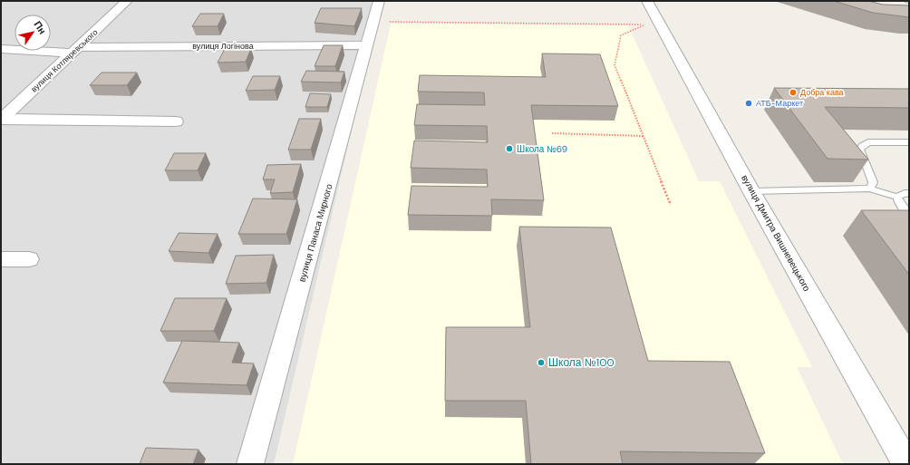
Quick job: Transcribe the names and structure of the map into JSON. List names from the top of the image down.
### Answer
{
  "streets": {
    "street": [
      "вулиця Логінова",
      "вулиця Котляревського",
      "вулиця Панаса Мирного",
      "вулиця Дмитра Вишневецького"
    ]
  },
  "crossings": [
    ["вулиця Логінова", "вулиця Котляревського"],
    ["вулиця Логінова", "вулиця Панаса Мирного"]
  ],
  "places": [
    "Добра кава",
    "АТБ-Маркет",
    "Школа №69",
    "Школа №100"
  ],
  "north": "top right"
}
